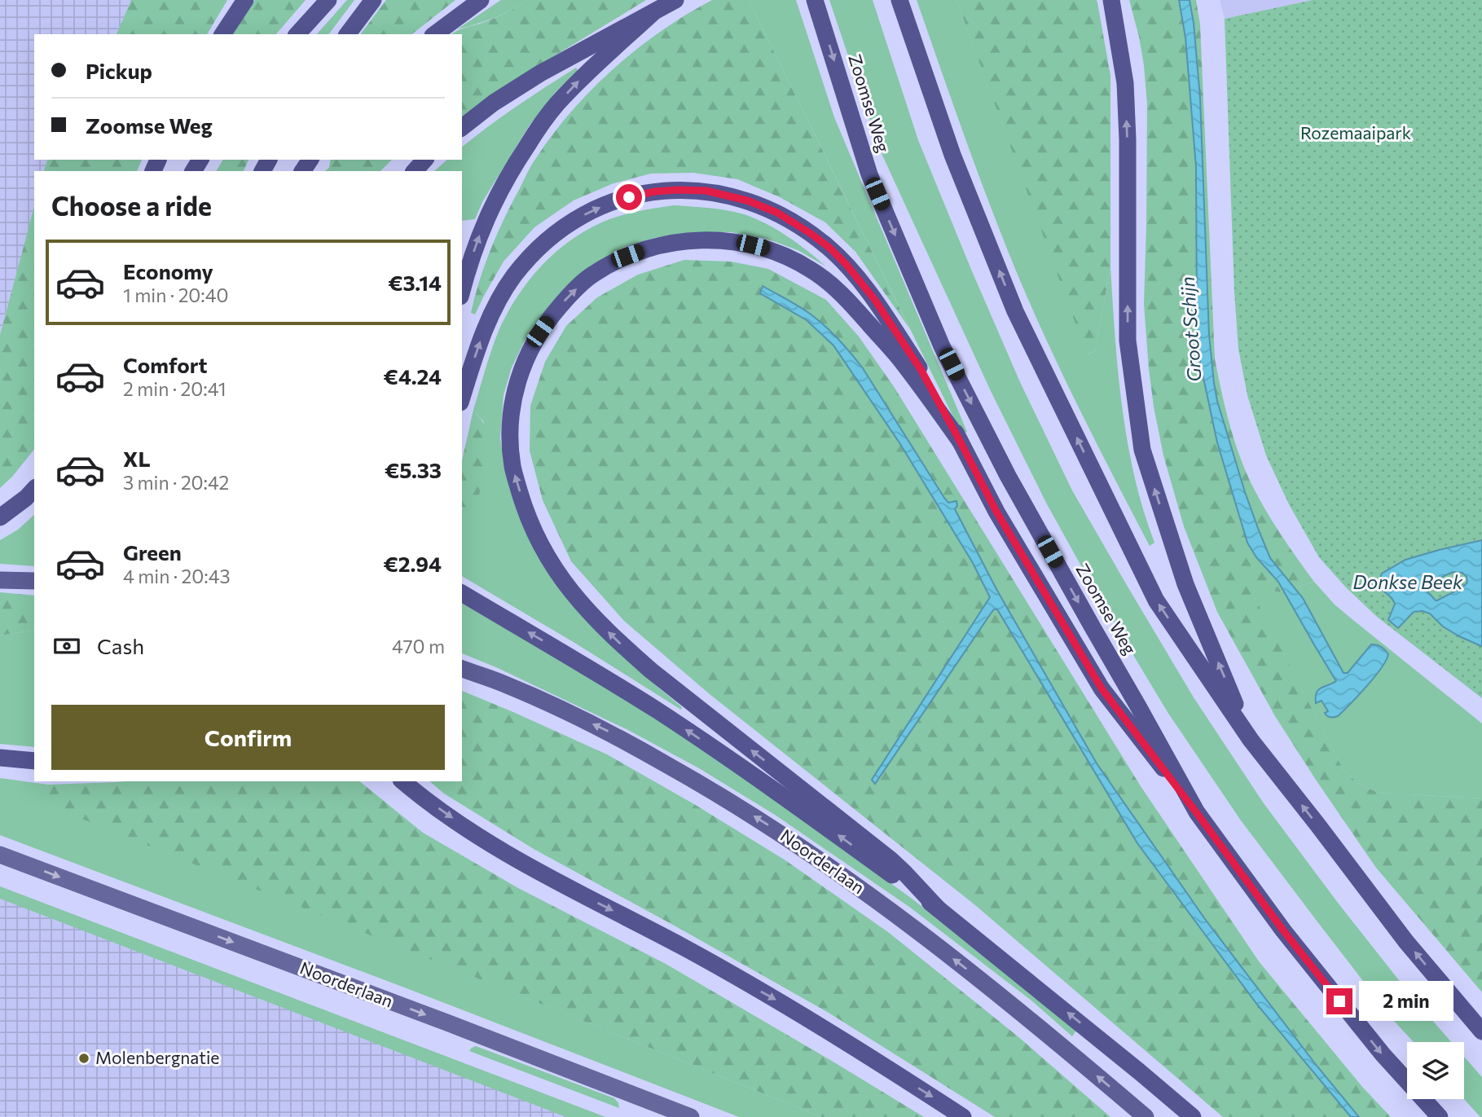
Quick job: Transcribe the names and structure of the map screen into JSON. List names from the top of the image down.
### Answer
{
  "streets": {
    "highway": ["Zoomse Weg", "Noorderlaan"]
  },
  "water": ["Groot Schijn", "Donkse Beek"],
  "parks": ["Rozemaaipark"],
  "places": ["Molenbergnatie"],
  "page": {
    "banner": ["Pickup", "Zoomse Weg"],
    "heading": "Choose a ride",
    "list": [
      {
        "name": "Economy",
        "note": "1 min · 20:40",
        "value": "€3.14"
      },
      {
        "name": "Comfort",
        "note": "2 min · 20:41",
        "value": "€4.24"
      },
      {
        "name": "XL",
        "note": "3 min · 20:42",
        "value": "€5.33"
      },
      {
        "name": "Green",
        "note": "4 min · 20:43",
        "value": "€2.94"
      }
    ],
    "pay": ["Cash", "470 m"],
    "buttons": "Confirm",
    "bubble": "2 min"
  }
}
